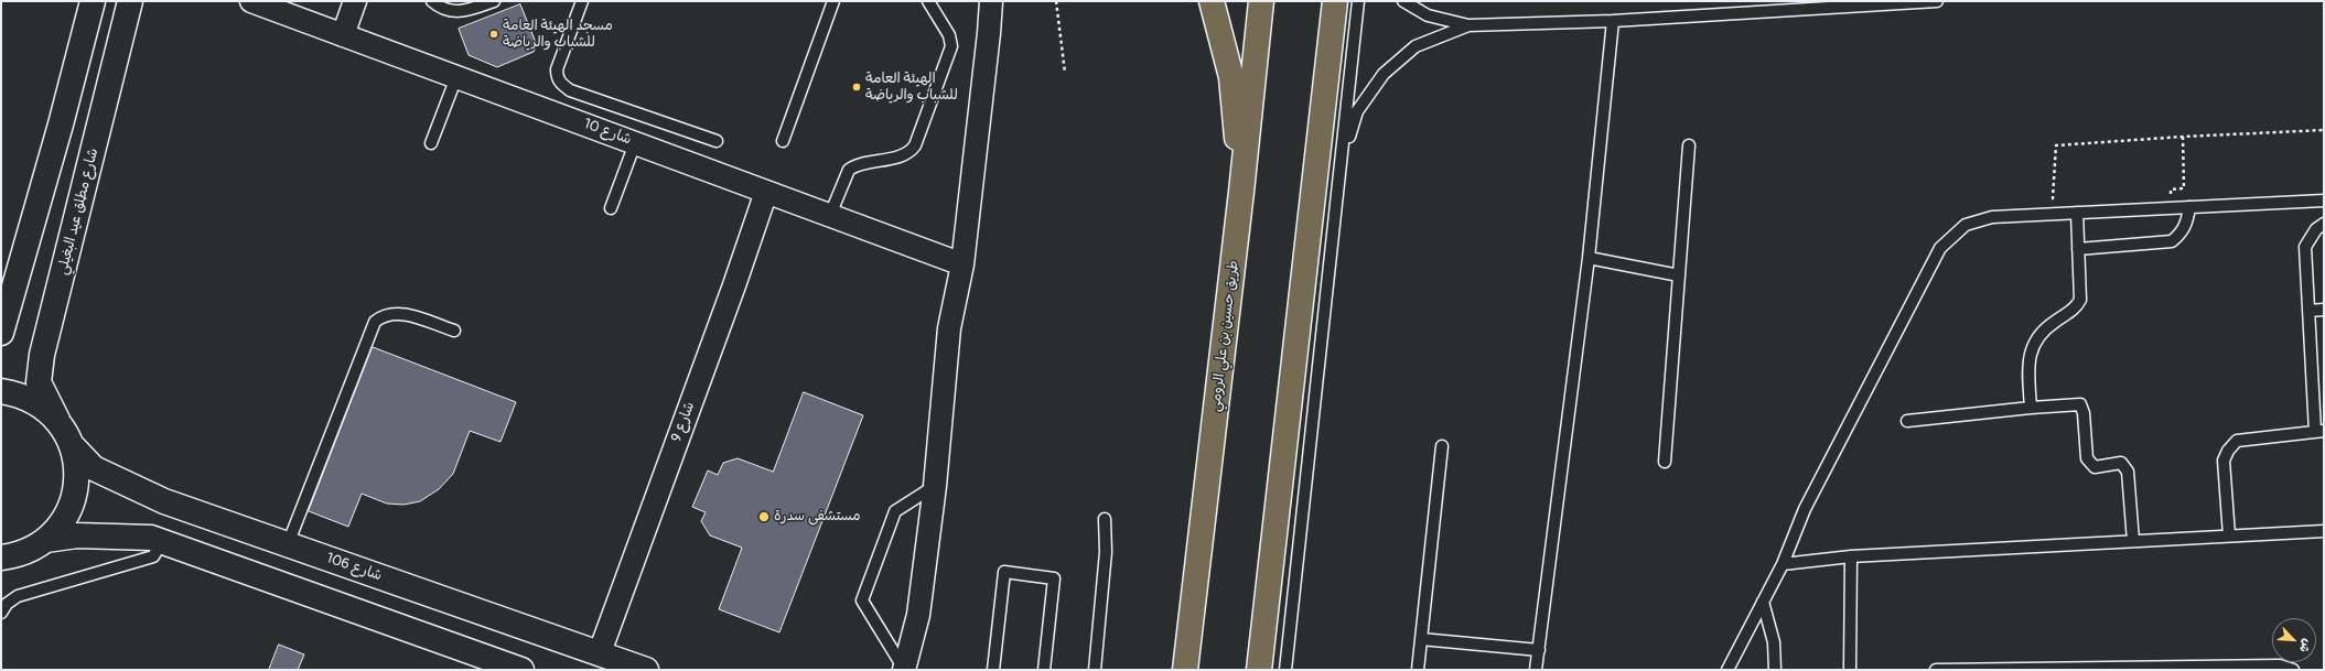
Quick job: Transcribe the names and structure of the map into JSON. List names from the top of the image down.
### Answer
{
  "streets": {
    "highway": ["طريق حسين بن علي الرومي"],
    "street": [
      "شارع 10",
      "شارع مطلق عيد البغيلي",
      "شارع 9",
      "شارع 106"
    ]
  },
  "crossings": [
    ["شارع 10", "شارع 9"],
    ["شارع مطلق عيد البغيلي", "شارع 106"],
    ["شارع 9", "شارع 106"]
  ],
  "places": ["مسجد الهيئة العامة للشباب والرياضة", "الهيئة العامة للشباب والرياضة", "مستشفى سدرة"],
  "north": "bottom right"
}
